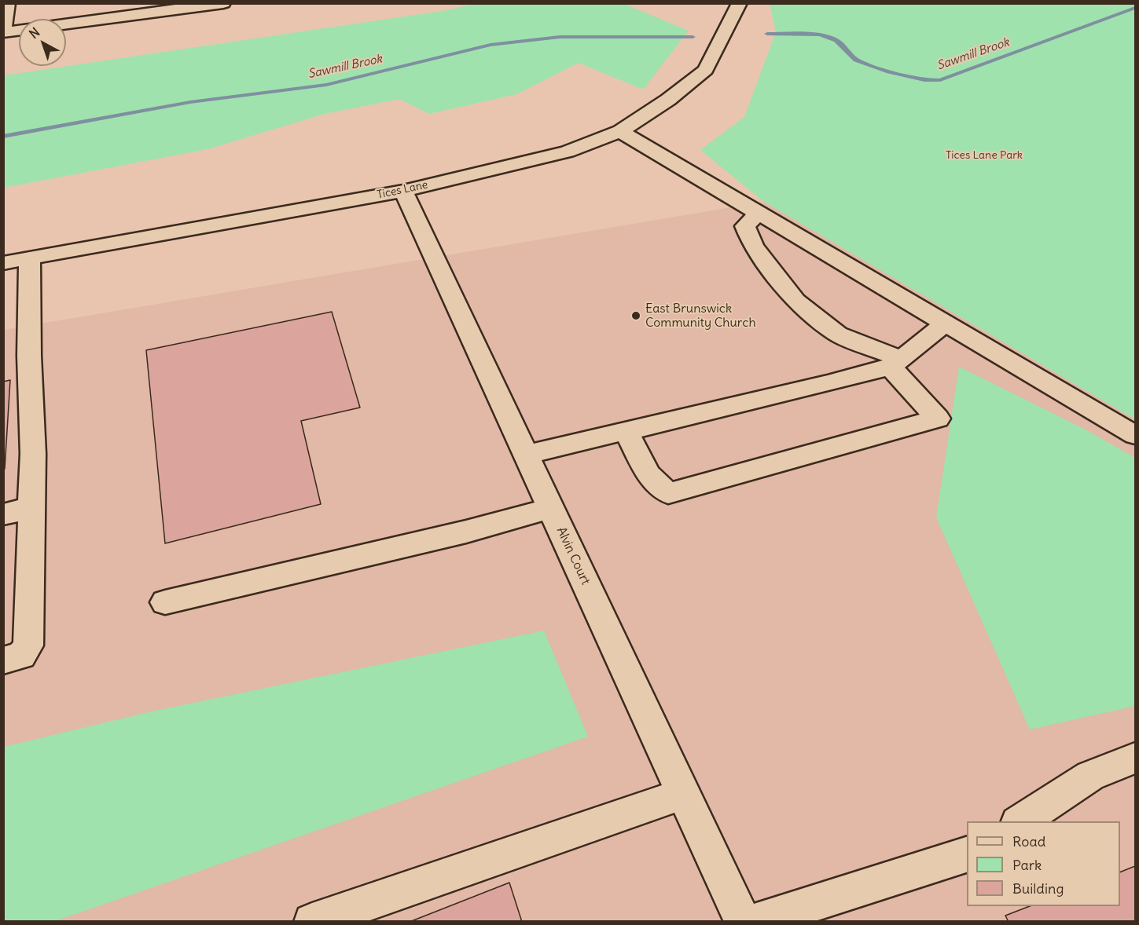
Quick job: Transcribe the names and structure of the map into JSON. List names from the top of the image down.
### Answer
{
  "streets": {
    "street": ["Tices Lane", "Alvin Court"]
  },
  "crossings": [
    ["Tices Lane", "Alvin Court"]
  ],
  "water": ["Sawmill Brook"],
  "parks": ["Tices Lane Park"],
  "places": ["East Brunswick Community Church"],
  "legend": ["Road", "Park", "Building"],
  "north": "top left"
}
